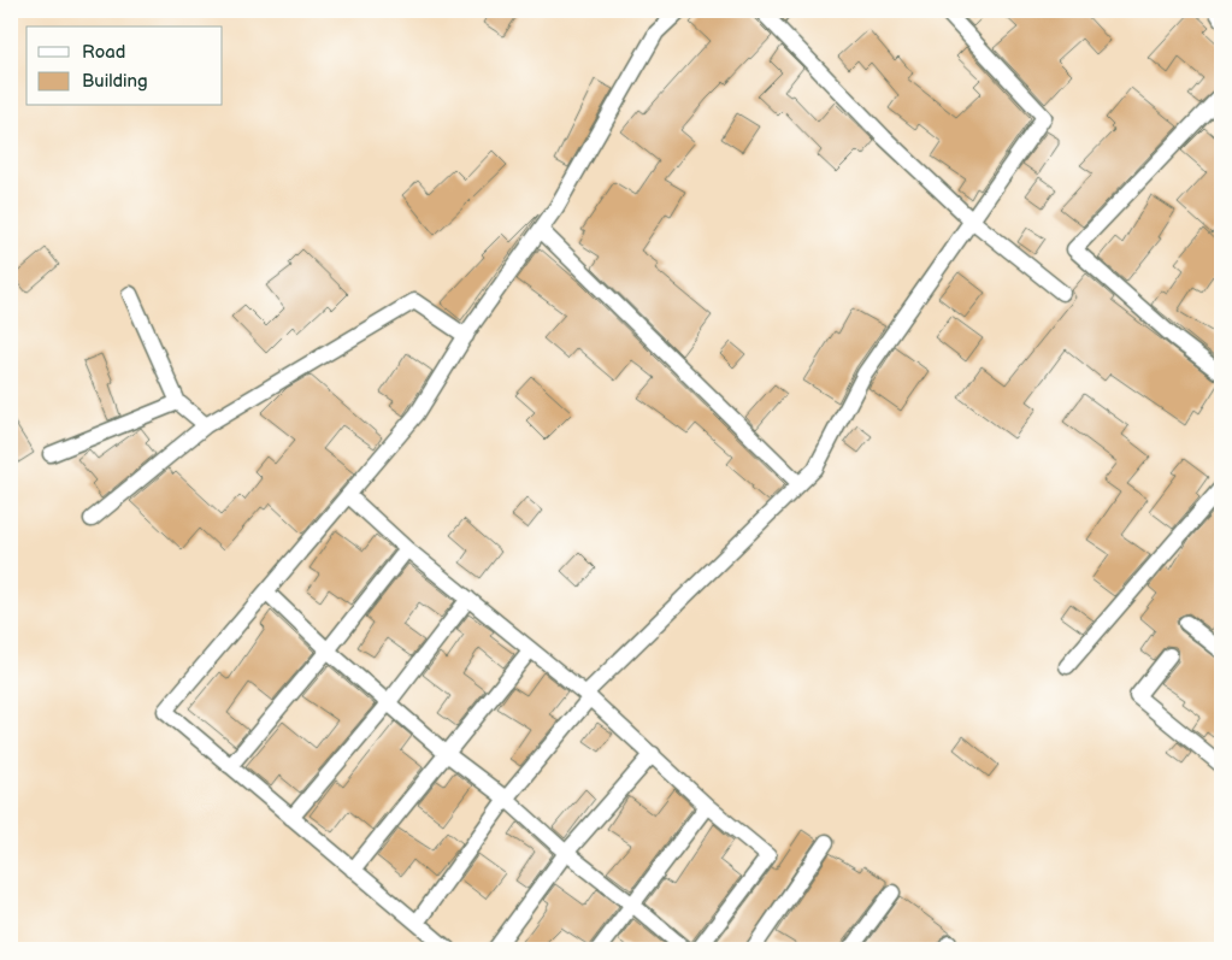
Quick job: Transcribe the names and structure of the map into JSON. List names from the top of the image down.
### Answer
{
  "legend": ["Road", "Building"]
}
